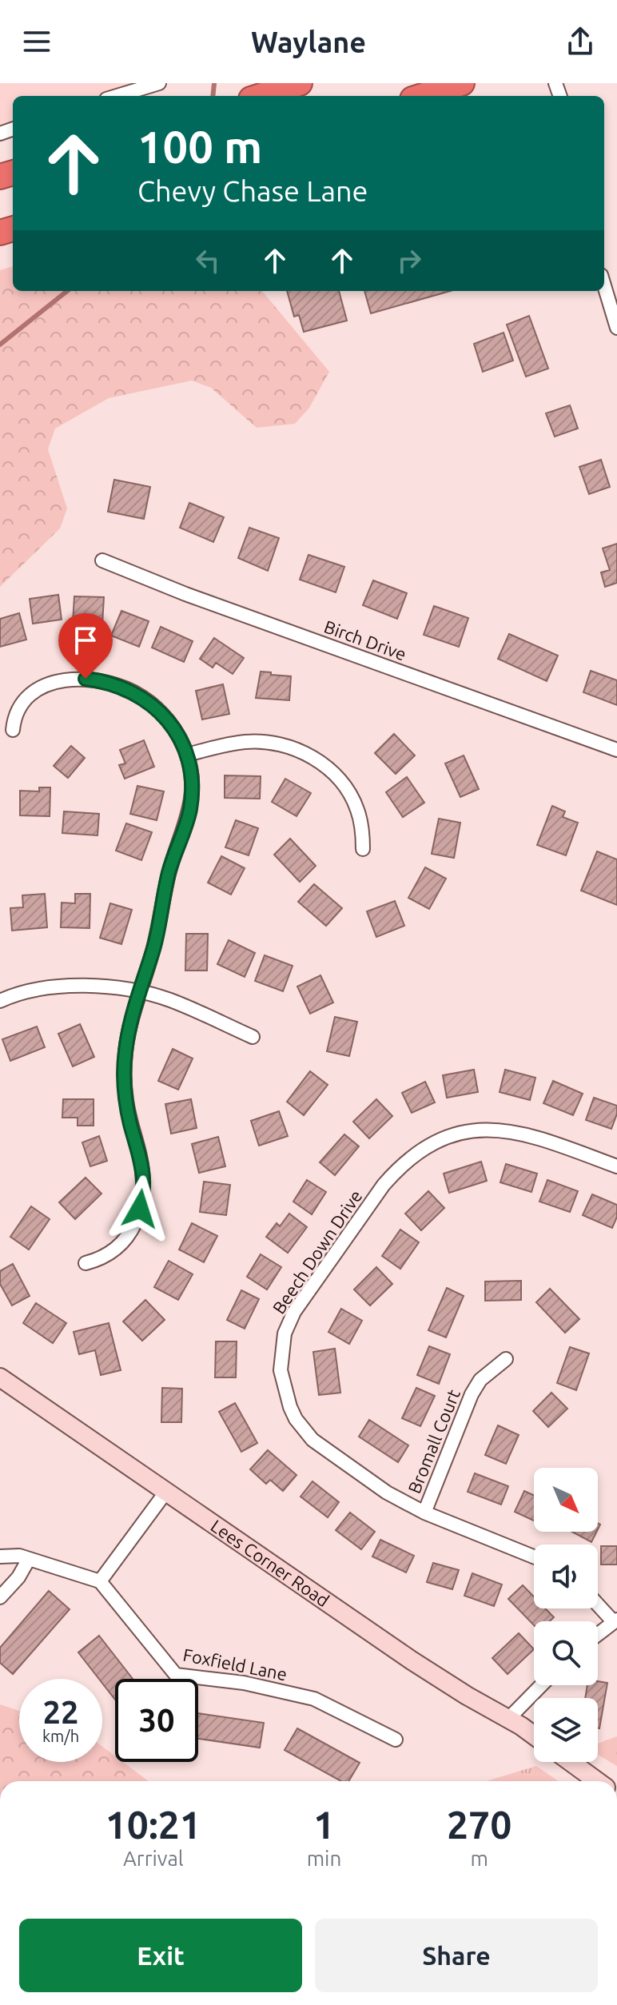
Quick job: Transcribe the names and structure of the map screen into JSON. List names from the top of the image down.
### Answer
{
  "streets": {
    "street": [
      "Birch Drive",
      "Beech Down Drive",
      "Bromall Court",
      "Lees Corner Road",
      "Foxfield Lane"
    ]
  },
  "crossings": [
    ["Beech Down Drive", "Bromall Court"]
  ],
  "north": "bottom right",
  "page": {
    "header": "Waylane",
    "turn": ["100 m", "Chevy Chase Lane"],
    "speed": "22 km/h",
    "limit": "30",
    "eta": [
      "10:21",
      "Arrival",
      "1",
      "min",
      "270",
      "m"
    ],
    "buttons": ["Exit", "Share"]
  }
}
